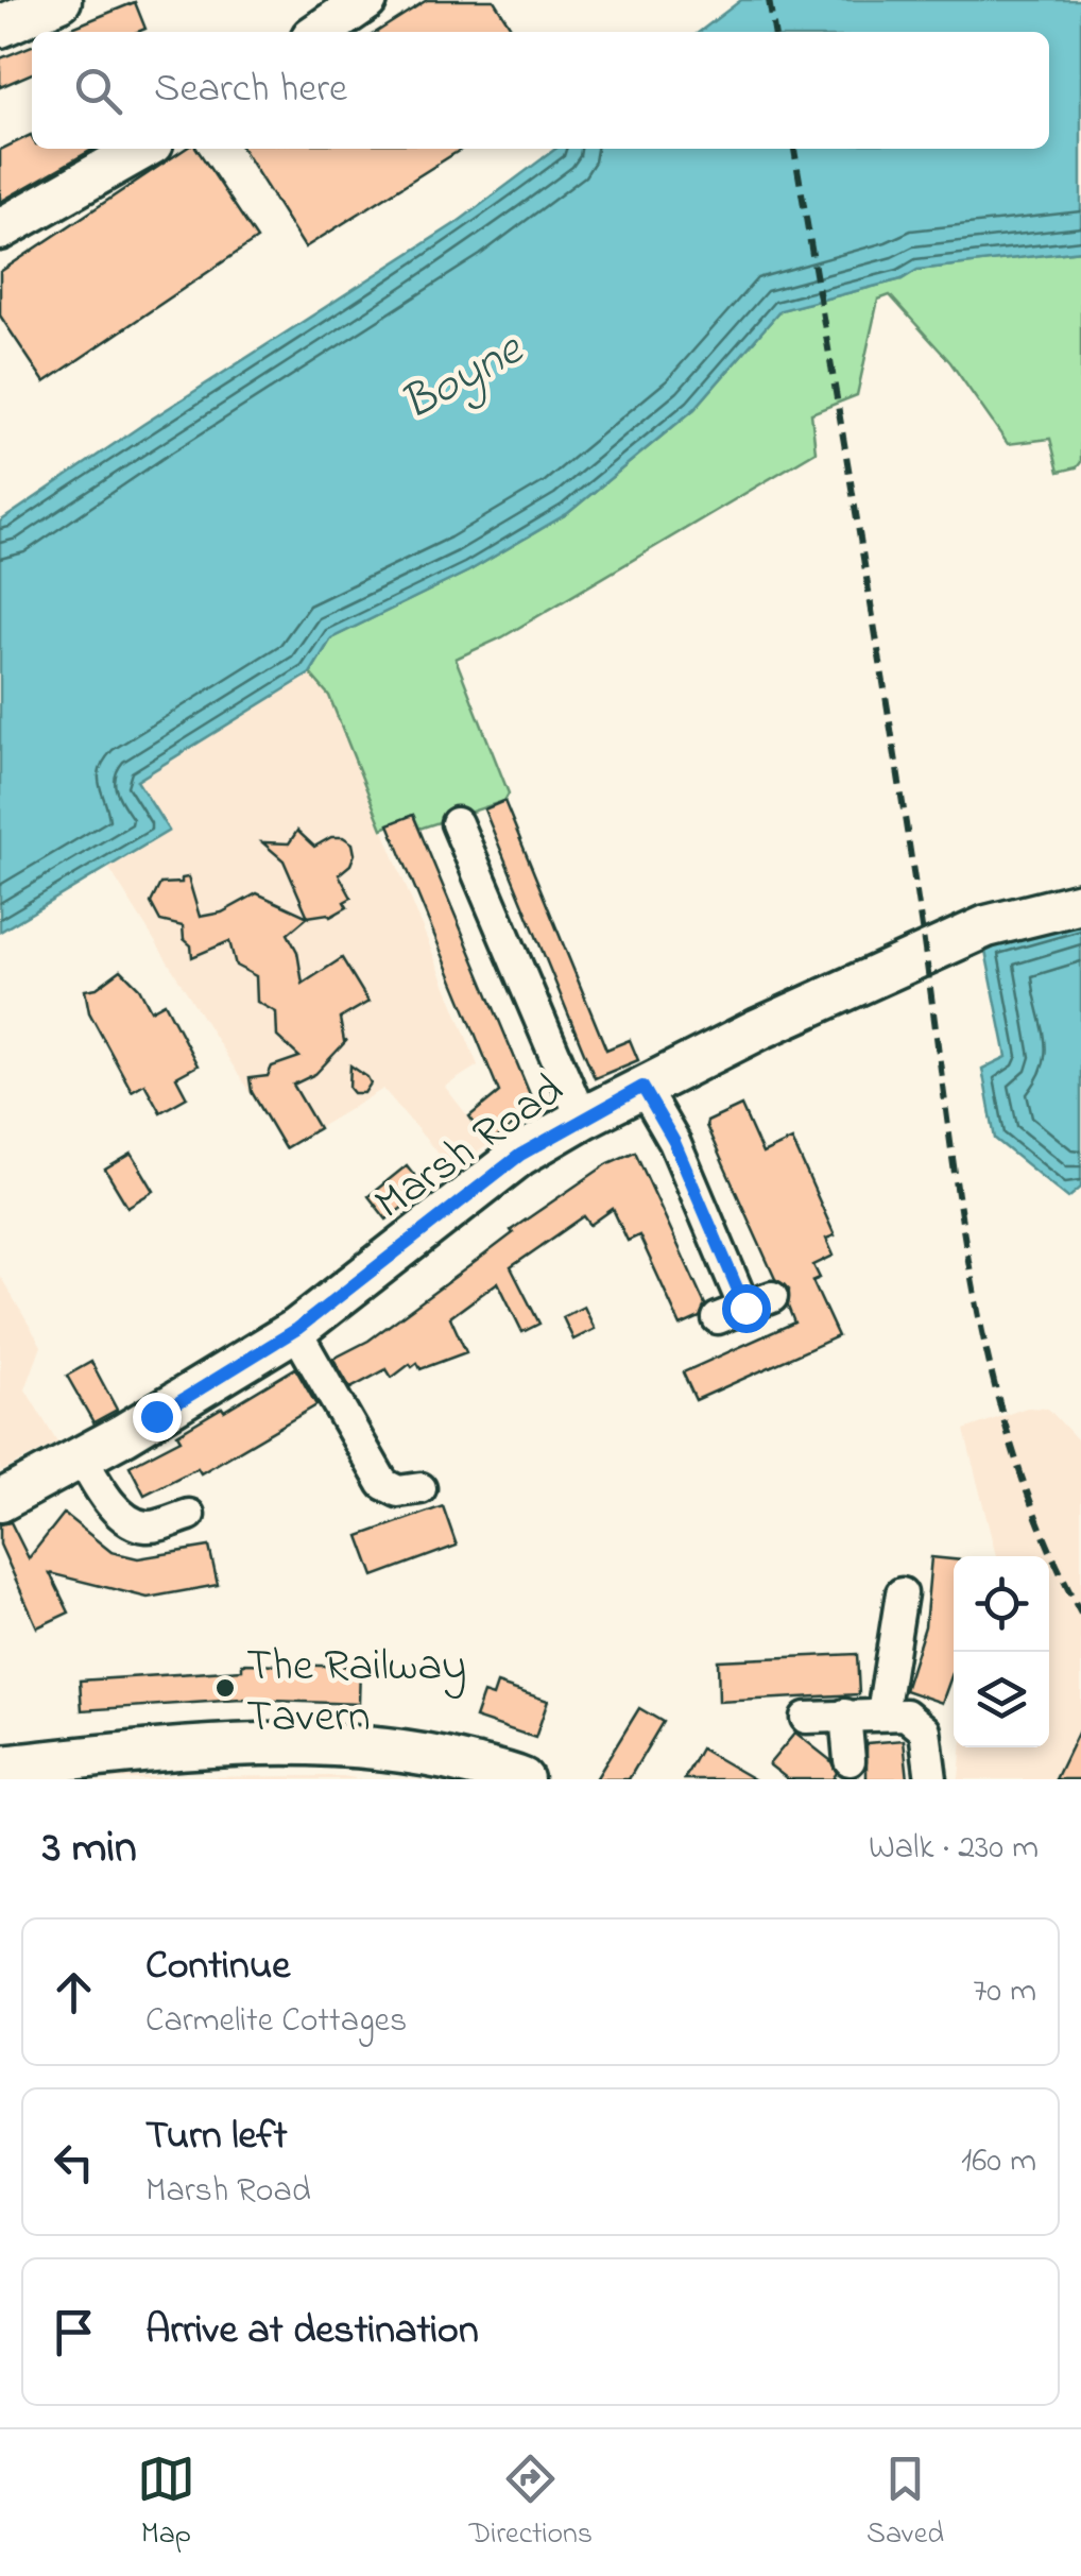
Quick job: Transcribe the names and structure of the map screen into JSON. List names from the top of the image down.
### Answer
{
  "streets": {
    "main road": ["Marsh Road"]
  },
  "water": ["Boyne"],
  "places": ["The Railway Tavern"],
  "page": {
    "search": "Search here",
    "heading": ["3 min", "Walk · 230 m"],
    "list": [
      ["Continue", "Carmelite Cottages", "70 m"],
      ["Turn left", "Marsh Road", "160 m"],
      "Arrive at destination"
    ],
    "nav": ["Map", "Directions", "Saved"]
  }
}
